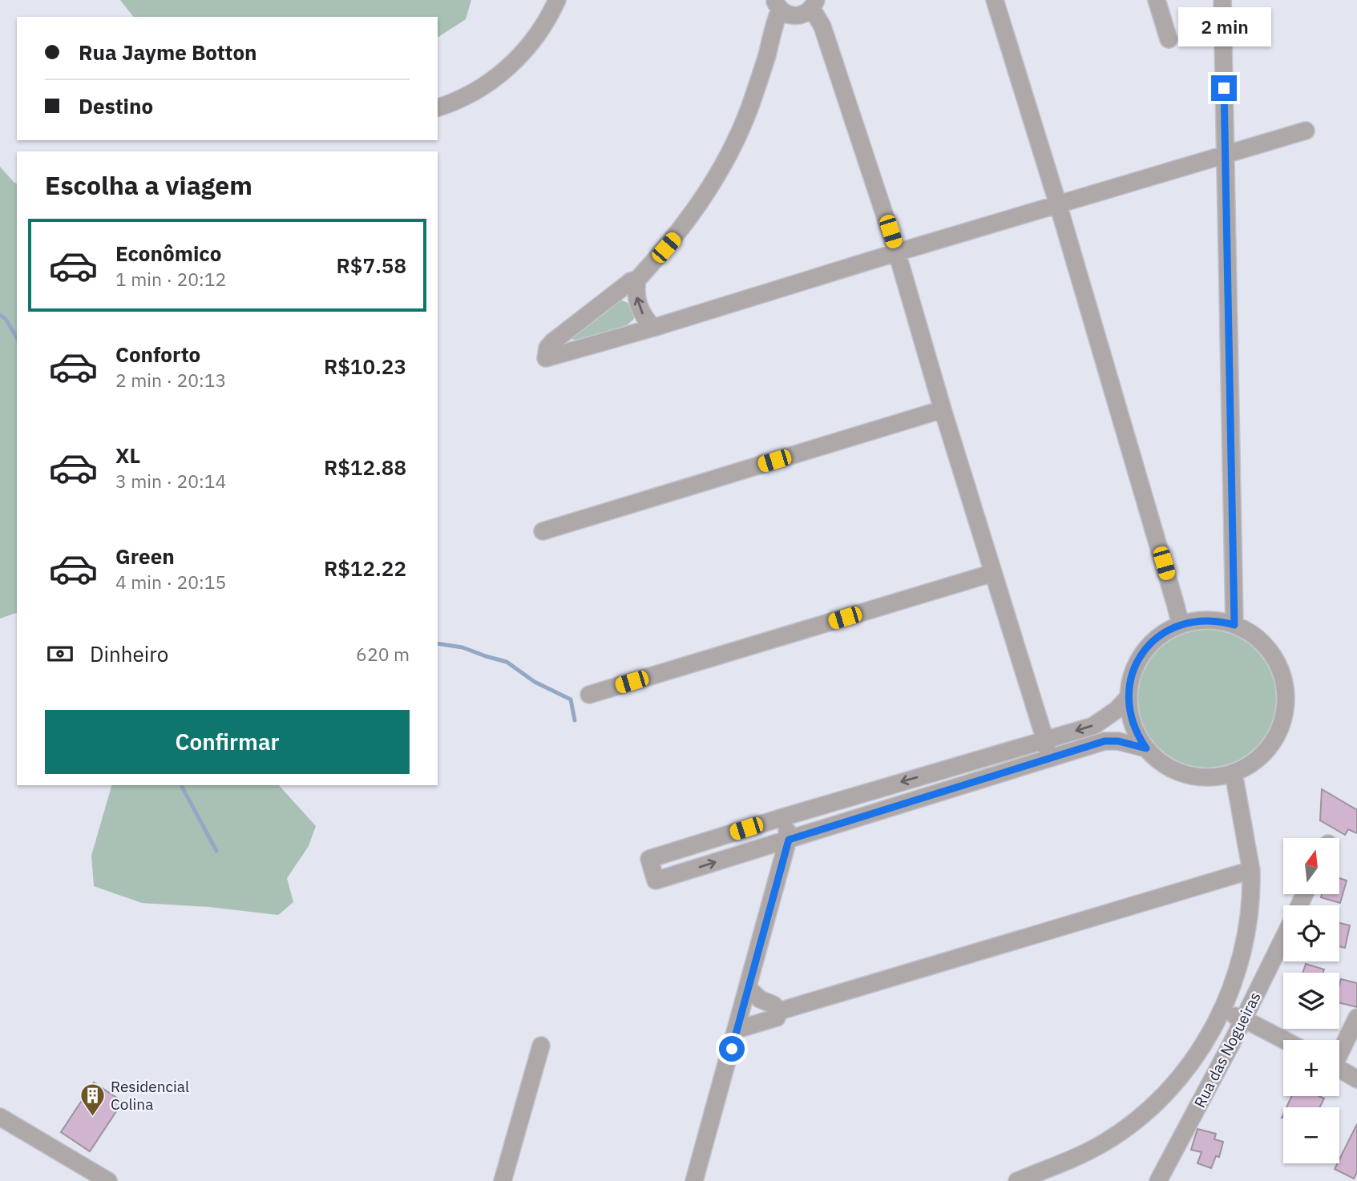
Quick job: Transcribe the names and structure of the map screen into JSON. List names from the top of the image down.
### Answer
{
  "streets": {
    "street": ["Rua das Nogueiras"]
  },
  "places": {
    "building": ["Residencial Colina"]
  },
  "north": "top",
  "page": {
    "bubble": "2 min",
    "banner": ["Rua Jayme Botton", "Destino"],
    "heading": "Escolha a viagem",
    "list": [
      {
        "name": "Econômico",
        "note": "1 min · 20:12",
        "value": "R$7.58"
      },
      {
        "name": "Conforto",
        "note": "2 min · 20:13",
        "value": "R$10.23"
      },
      {
        "name": "XL",
        "note": "3 min · 20:14",
        "value": "R$12.88"
      },
      {
        "name": "Green",
        "note": "4 min · 20:15",
        "value": "R$12.22"
      }
    ],
    "pay": ["Dinheiro", "620 m"],
    "buttons": "Confirmar",
    "map_buttons": ["+", "−"]
  }
}
